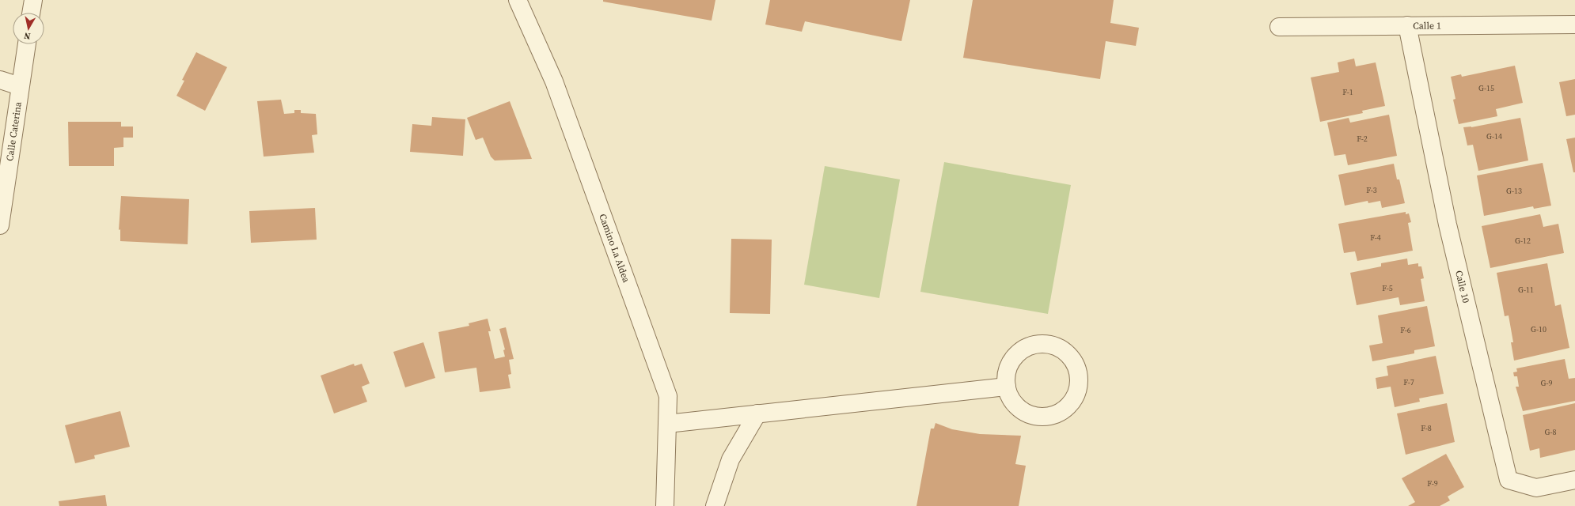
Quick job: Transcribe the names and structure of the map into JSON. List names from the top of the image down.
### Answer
{
  "streets": {
    "street": [
      "Calle 1",
      "Calle Caterina",
      "Camino La Aldea",
      "Calle 10"
    ]
  },
  "crossings": [
    ["Calle 1", "Calle 10"]
  ],
  "house_numbers": [
    "G-15",
    "F-1",
    "G-14",
    "F-2",
    "F-3",
    "G-13",
    "F-4",
    "G-12",
    "F-5",
    "G-11",
    "G-10",
    "F-6",
    "F-7",
    "G-9",
    "F-8",
    "G-8",
    "F-9"
  ],
  "north": "bottom"
}
